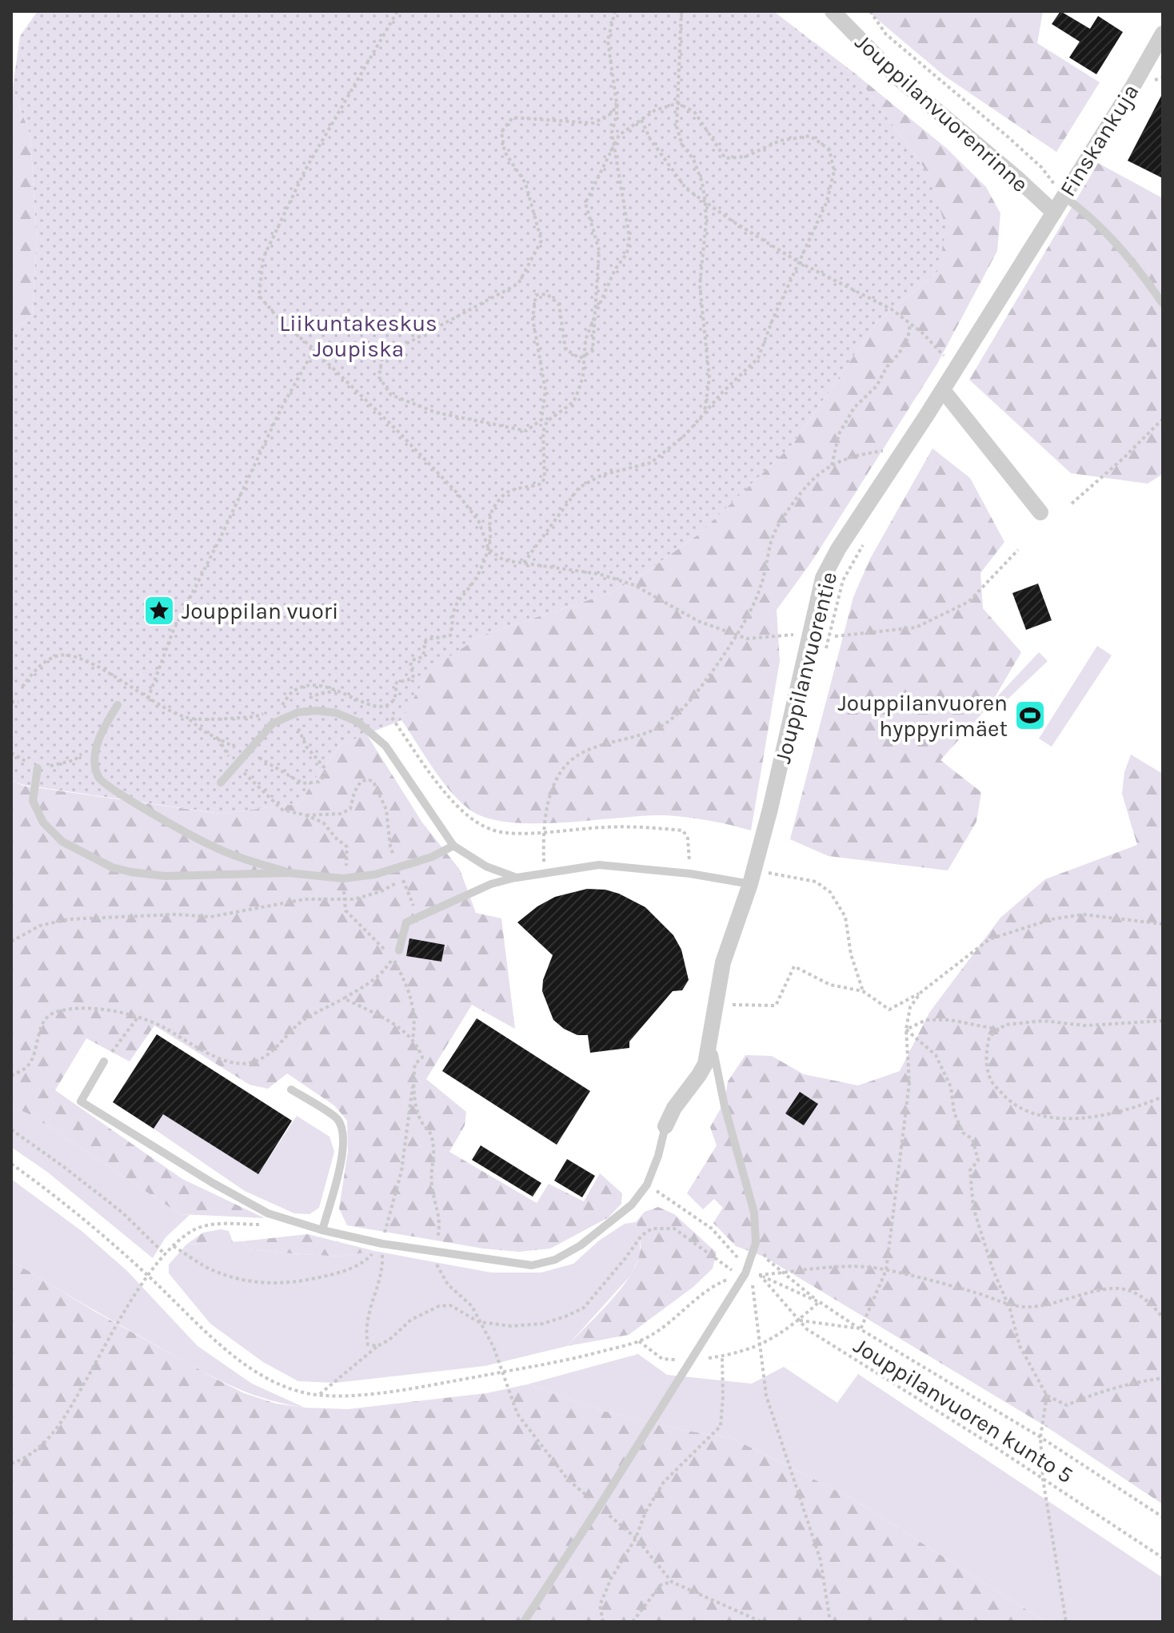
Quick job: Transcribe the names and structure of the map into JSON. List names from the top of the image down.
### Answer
{
  "streets": {
    "street": ["Jouppilanvuorenrinne", "Finskankuja", "Jouppilanvuorentie"],
    "path": ["Jouppilanvuoren kunto 5"]
  },
  "crossings": [
    ["Jouppilanvuorenrinne", "Finskankuja"],
    ["Jouppilanvuorenrinne", "Jouppilanvuorentie"],
    ["Finskankuja", "Jouppilanvuorentie"]
  ],
  "parks": ["Liikuntakeskus Joupiska"],
  "places": {
    "place": ["Jouppilan vuori"],
    "sports": ["Jouppilanvuoren hyppyrimäet"]
  }
}
